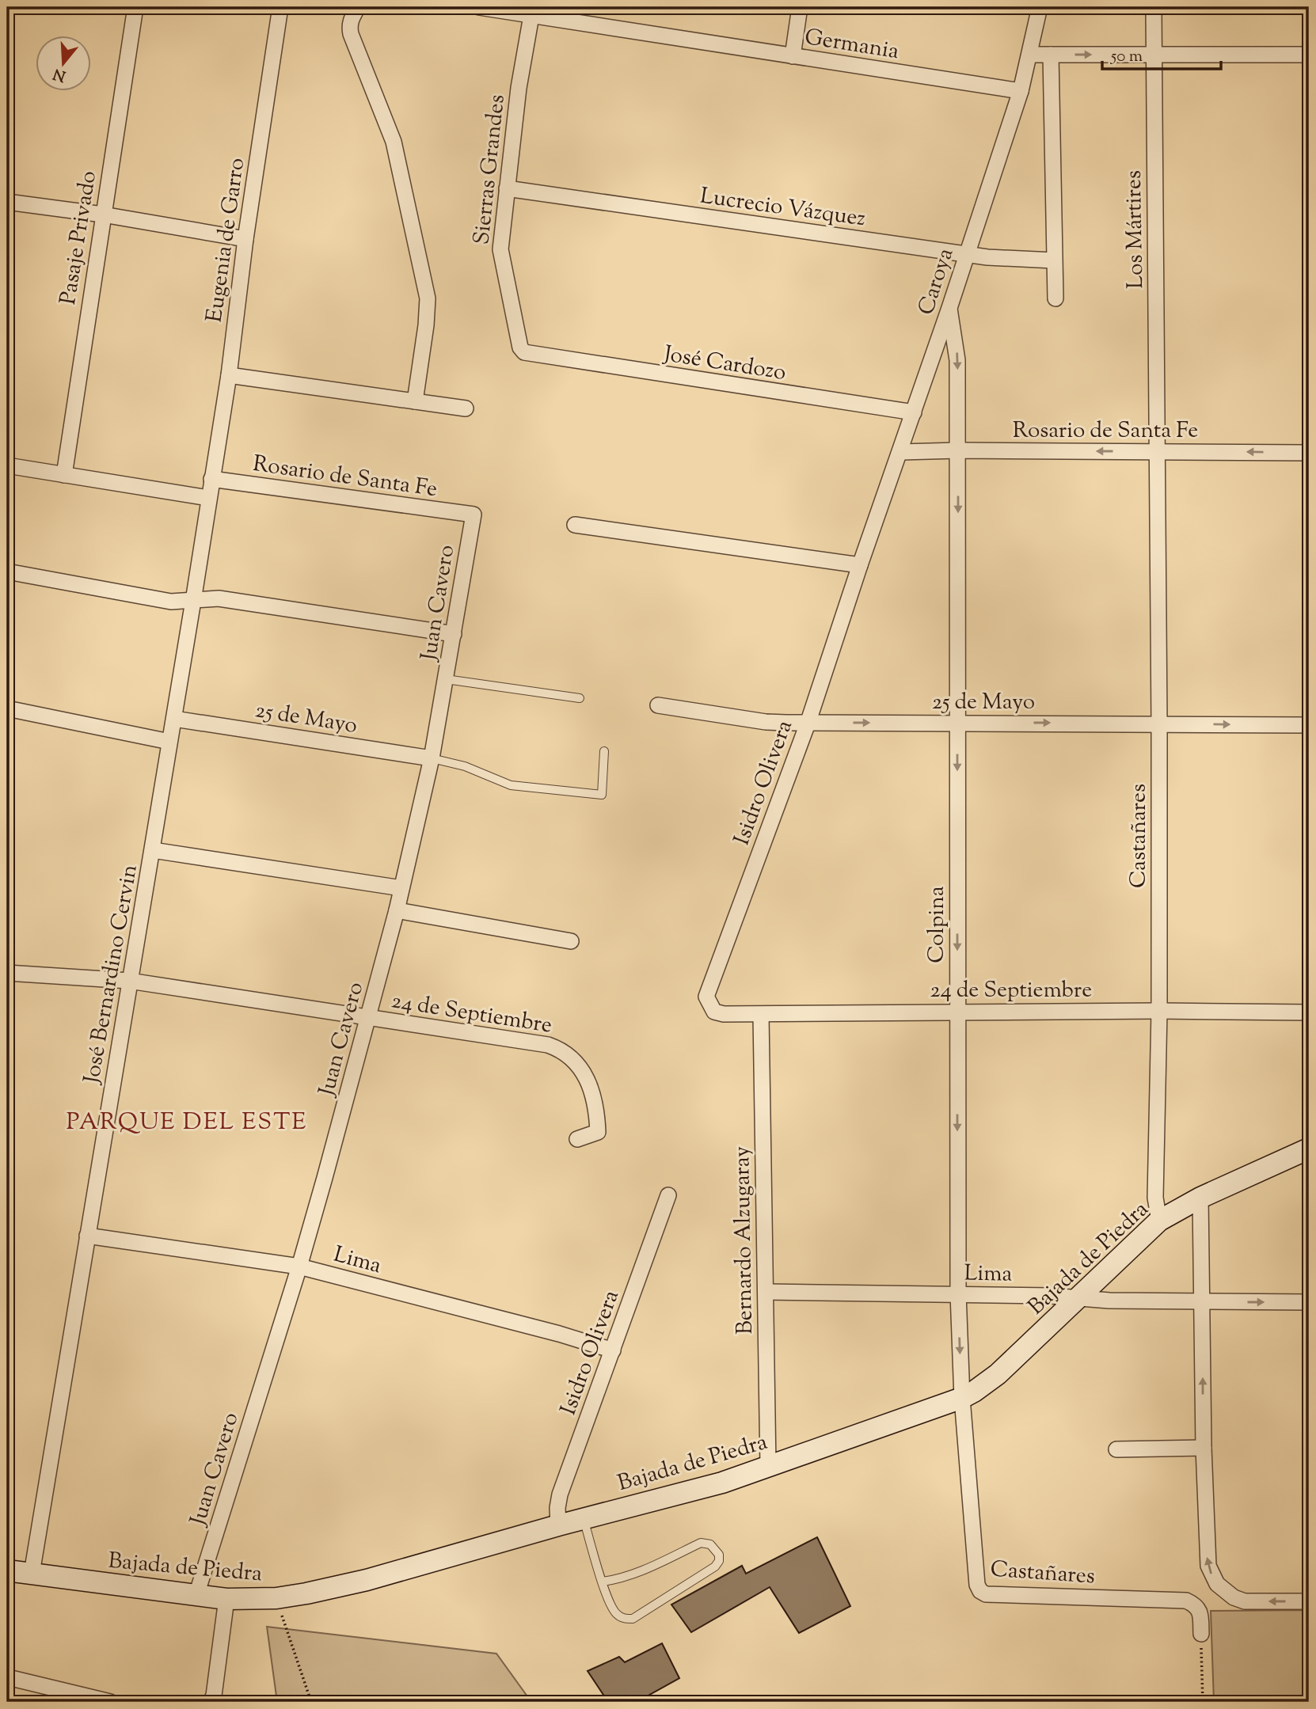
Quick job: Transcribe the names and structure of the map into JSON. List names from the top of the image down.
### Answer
{
  "streets": {
    "main road": ["Bajada de Piedra"],
    "street": [
      "Germania",
      "Sierras Grandes",
      "Lucrecio Vázquez",
      "Los Mártires",
      "Pasaje Privado",
      "Eugenia de Garro",
      "Caroya",
      "José Cardozo",
      "Rosario de Santa Fe",
      "Juan Cavero",
      "25 de Mayo",
      "Isidro Olivera",
      "Castañares",
      "Colpina",
      "José Bernardino Cervin",
      "24 de Septiembre",
      "Bernardo Alzugaray",
      "Lima"
    ]
  },
  "crossings": [
    ["Germania", "Sierras Grandes"],
    ["Germania", "Caroya"],
    ["Sierras Grandes", "Lucrecio Vázquez"],
    ["Sierras Grandes", "José Cardozo"],
    ["Lucrecio Vázquez", "Caroya"],
    ["Los Mártires", "Rosario de Santa Fe"],
    ["Los Mártires", "Castañares"],
    ["Eugenia de Garro", "Rosario de Santa Fe"],
    ["Eugenia de Garro", "José Bernardino Cervin"],
    ["Caroya", "José Cardozo"],
    ["Caroya", "Rosario de Santa Fe"],
    ["Caroya", "Isidro Olivera"],
    ["Caroya", "Colpina"],
    ["Rosario de Santa Fe", "Juan Cavero"],
    ["Rosario de Santa Fe", "Castañares"],
    ["Rosario de Santa Fe", "Colpina"],
    ["Rosario de Santa Fe", "José Bernardino Cervin"],
    ["Juan Cavero", "25 de Mayo"],
    ["Juan Cavero", "24 de Septiembre"],
    ["Juan Cavero", "Bajada de Piedra"],
    ["Juan Cavero", "Lima"],
    ["25 de Mayo", "Isidro Olivera"],
    ["25 de Mayo", "Castañares"],
    ["25 de Mayo", "Colpina"],
    ["25 de Mayo", "José Bernardino Cervin"],
    ["Isidro Olivera", "24 de Septiembre"],
    ["Isidro Olivera", "Bajada de Piedra"],
    ["Isidro Olivera", "Lima"],
    ["Castañares", "Colpina"],
    ["Castañares", "24 de Septiembre"],
    ["Castañares", "Bajada de Piedra"],
    ["Colpina", "24 de Septiembre"],
    ["Colpina", "Bajada de Piedra"],
    ["Colpina", "Lima"],
    ["José Bernardino Cervin", "24 de Septiembre"],
    ["José Bernardino Cervin", "Bajada de Piedra"],
    ["José Bernardino Cervin", "Lima"],
    ["24 de Septiembre", "Bernardo Alzugaray"],
    ["Bernardo Alzugaray", "Bajada de Piedra"],
    ["Bernardo Alzugaray", "Lima"],
    ["Bajada de Piedra", "Lima"]
  ],
  "one_way": ["Rosario de Santa Fe", "25 de Mayo", "Colpina"],
  "districts": ["PARQUE DEL ESTE"],
  "scale_bar": "50 m",
  "north": "bottom"
}
